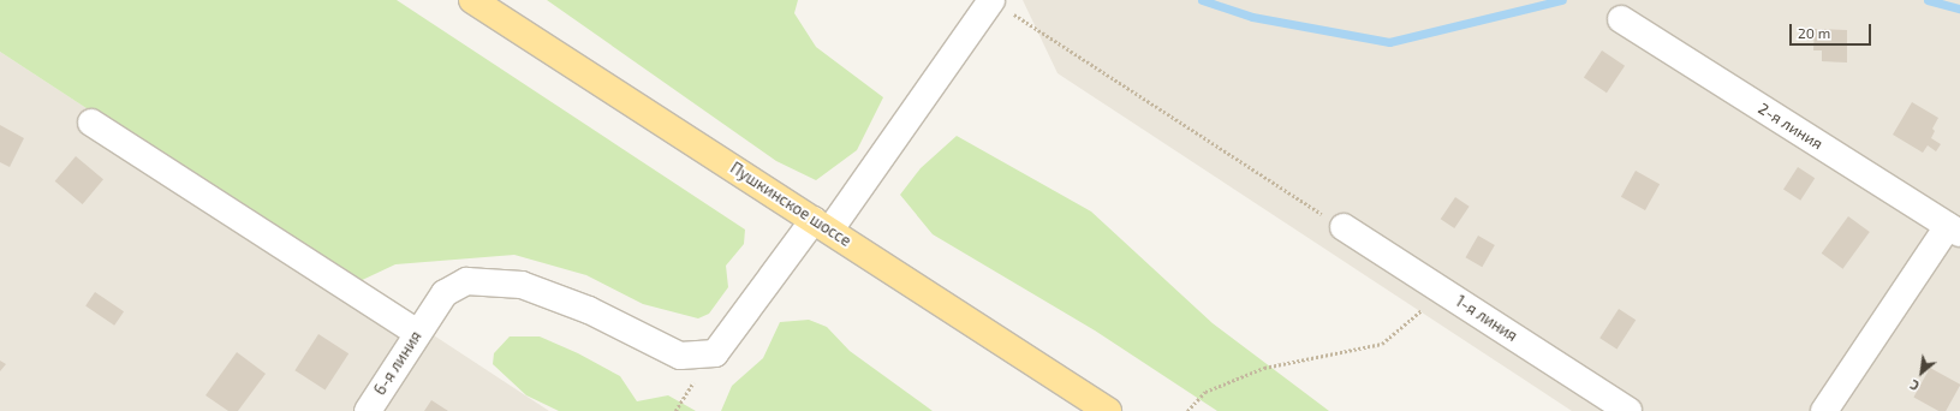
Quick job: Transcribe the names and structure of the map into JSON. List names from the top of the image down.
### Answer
{
  "streets": {
    "main road": ["Пушкинское шоссе"],
    "street": ["2-я линия", "1-я линия", "6-я линия"]
  },
  "crossings": [
    ["Пушкинское шоссе", "6-я линия"]
  ],
  "scale_bar": "20 m",
  "north": "bottom left"
}
